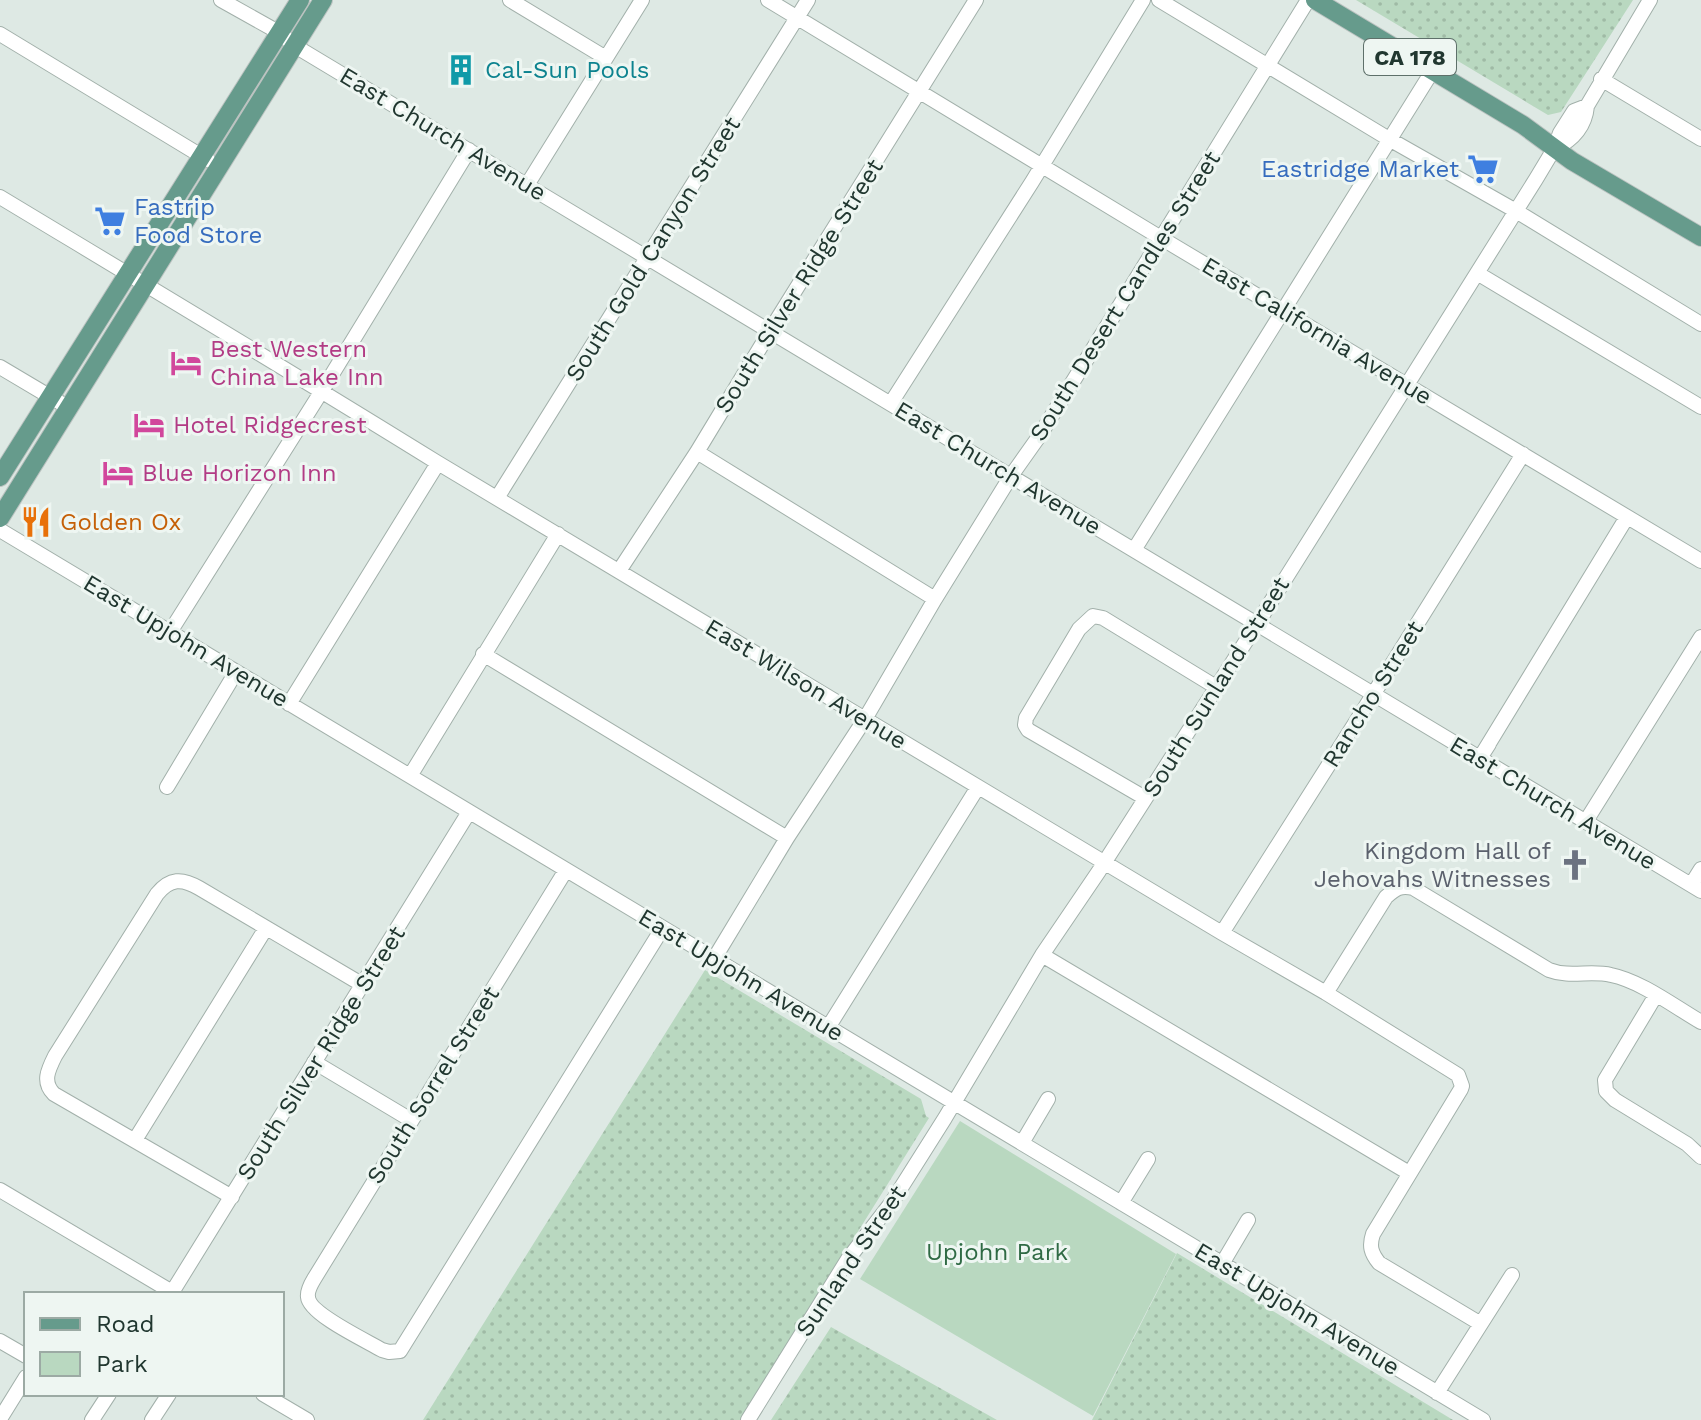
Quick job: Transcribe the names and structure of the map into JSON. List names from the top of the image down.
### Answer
{
  "streets": {
    "main road": ["CA 178"],
    "street": [
      "East Church Avenue",
      "South Gold Canyon Street",
      "South Silver Ridge Street",
      "South Desert Candles Street",
      "East California Avenue",
      "East Upjohn Avenue",
      "East Wilson Avenue",
      "South Sunland Street",
      "Rancho Street",
      "South Sorrel Street",
      "Sunland Street"
    ]
  },
  "crossings": [
    ["East Church Avenue", "South Gold Canyon Street"],
    ["East Church Avenue", "South Silver Ridge Street"],
    ["East Church Avenue", "South Desert Candles Street"],
    ["East Church Avenue", "South Sunland Street"],
    ["East Church Avenue", "Rancho Street"],
    ["South Gold Canyon Street", "East California Avenue"],
    ["South Gold Canyon Street", "East Wilson Avenue"],
    ["South Silver Ridge Street", "East California Avenue"],
    ["South Silver Ridge Street", "East Upjohn Avenue"],
    ["South Silver Ridge Street", "East Wilson Avenue"],
    ["South Desert Candles Street", "East California Avenue"],
    ["South Desert Candles Street", "East Upjohn Avenue"],
    ["South Desert Candles Street", "East Wilson Avenue"],
    ["East California Avenue", "South Sunland Street"],
    ["East California Avenue", "Rancho Street"],
    ["East Upjohn Avenue", "South Sunland Street"],
    ["East Upjohn Avenue", "South Sorrel Street"],
    ["East Upjohn Avenue", "Sunland Street"],
    ["East Wilson Avenue", "South Sunland Street"],
    ["East Wilson Avenue", "Rancho Street"],
    ["South Sunland Street", "Sunland Street"]
  ],
  "parks": ["Upjohn Park"],
  "places": {
    "building": ["Cal-Sun Pools"],
    "supermarket": ["Eastridge Market", "Fastrip Food Store"],
    "hotel": ["Best Western China Lake Inn", "Hotel Ridgecrest", "Blue Horizon Inn"],
    "restaurant": ["Golden Ox"],
    "church": ["Kingdom Hall of Jehovahs Witnesses"]
  },
  "legend": ["Road", "Park"]
}
